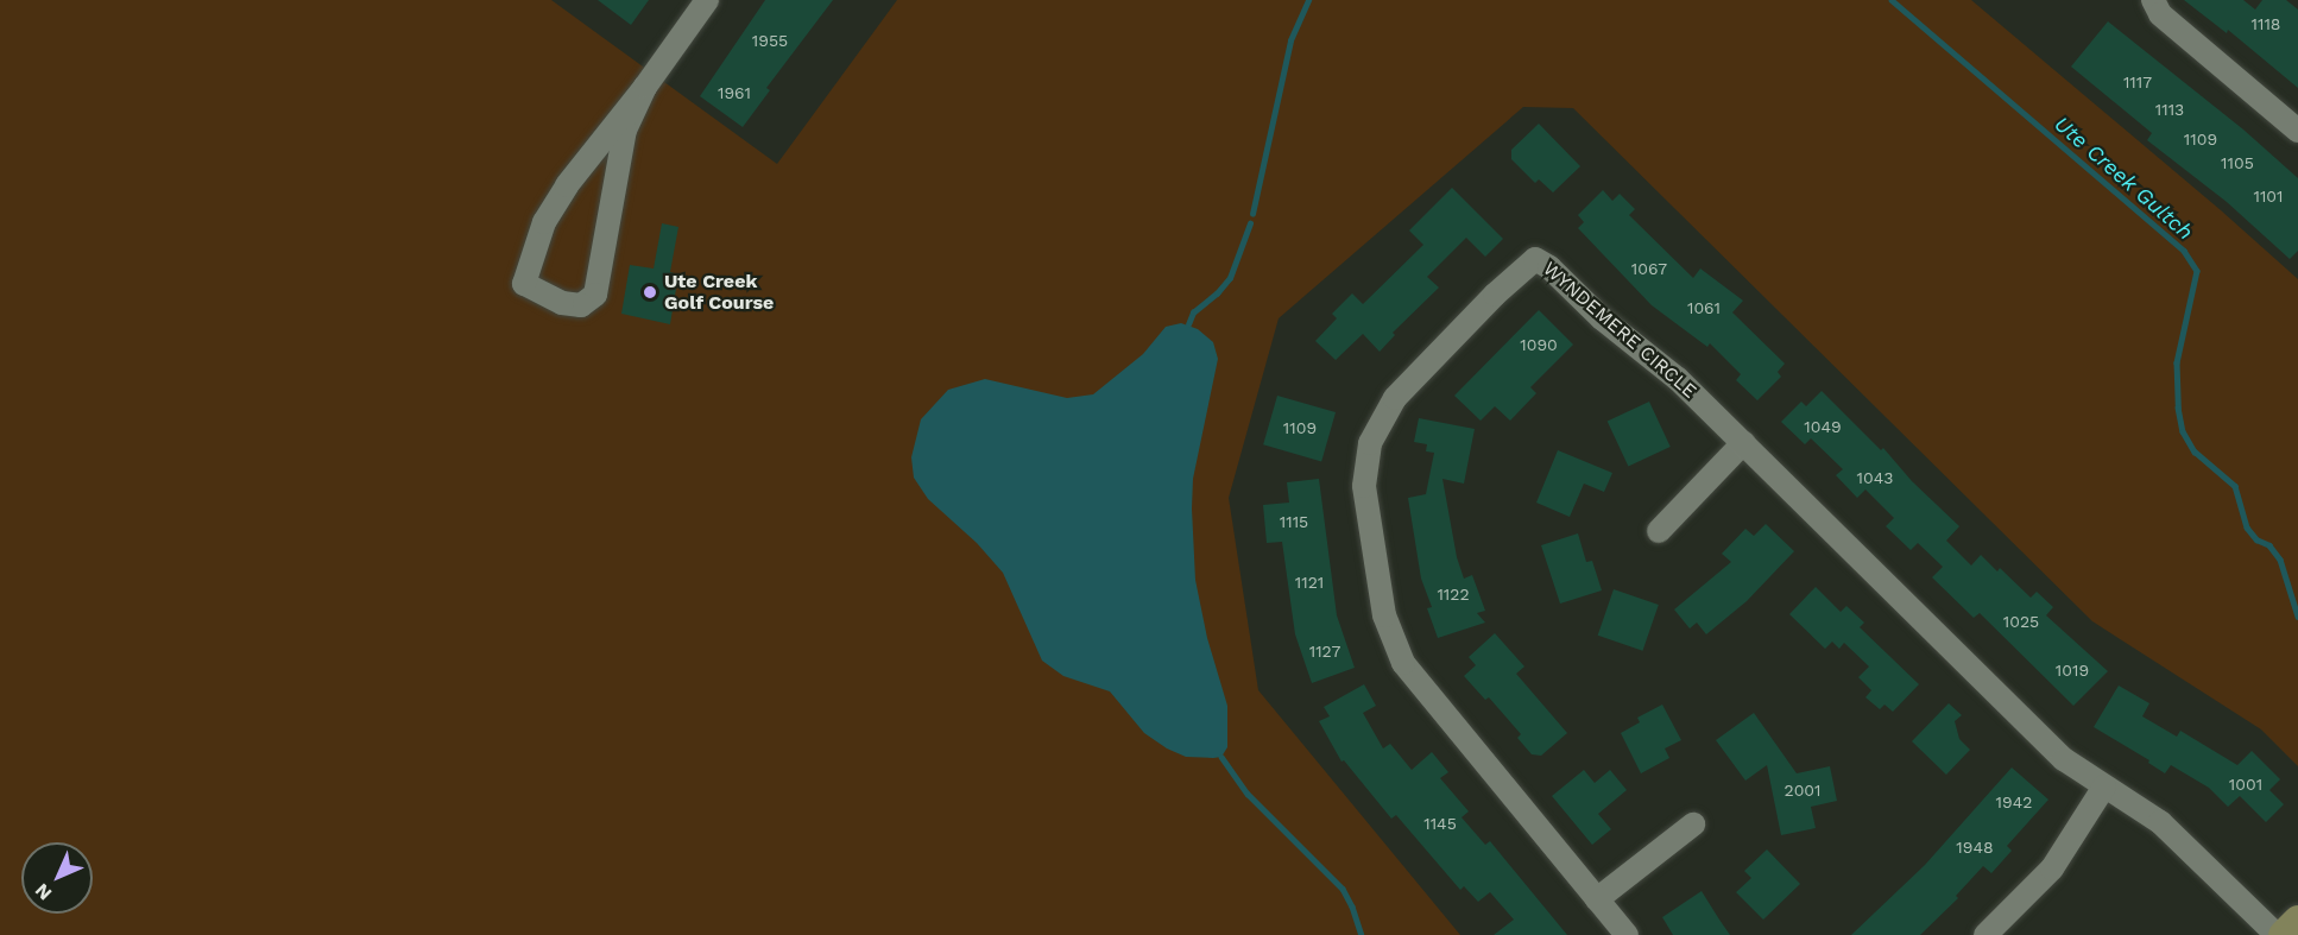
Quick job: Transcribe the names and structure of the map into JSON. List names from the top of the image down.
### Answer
{
  "streets": {
    "street": ["WYNDEMERE CIRCLE"]
  },
  "water": ["Ute Creek Gultch"],
  "places": ["Ute Creek Golf Course"],
  "house_numbers": [
    "1118",
    "1955",
    "1117",
    "1961",
    "1113",
    "1109",
    "1105",
    "1101",
    "1067",
    "1061",
    "1090",
    "1049",
    "1109",
    "1043",
    "1115",
    "1121",
    "1122",
    "1025",
    "1127",
    "1019",
    "1001",
    "2001",
    "1942",
    "1145",
    "1948"
  ],
  "north": "bottom left"
}
